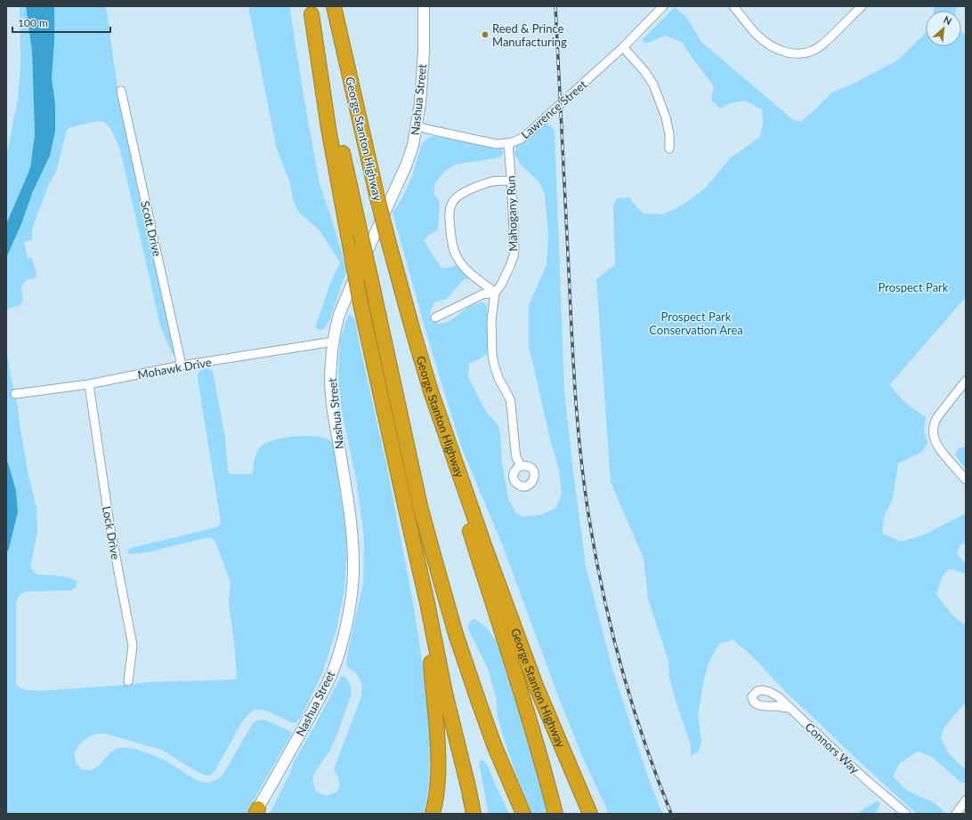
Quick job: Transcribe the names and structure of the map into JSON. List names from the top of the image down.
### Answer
{
  "streets": {
    "highway": ["George Stanton Highway"],
    "main road": ["Nashua Street"],
    "street": [
      "Lawrence Street",
      "Mahogany Run",
      "Scott Drive",
      "Mohawk Drive",
      "Lock Drive",
      "Connors Way"
    ]
  },
  "crossings": [
    ["Nashua Street", "Lawrence Street"],
    ["Nashua Street", "Mohawk Drive"],
    ["Lawrence Street", "Mahogany Run"],
    ["Scott Drive", "Mohawk Drive"],
    ["Mohawk Drive", "Lock Drive"]
  ],
  "parks": ["Prospect Park", "Prospect Park Conservation Area"],
  "places": ["Reed & Prince Manufacturing"],
  "scale_bar": "100 m",
  "north": "top right"
}
